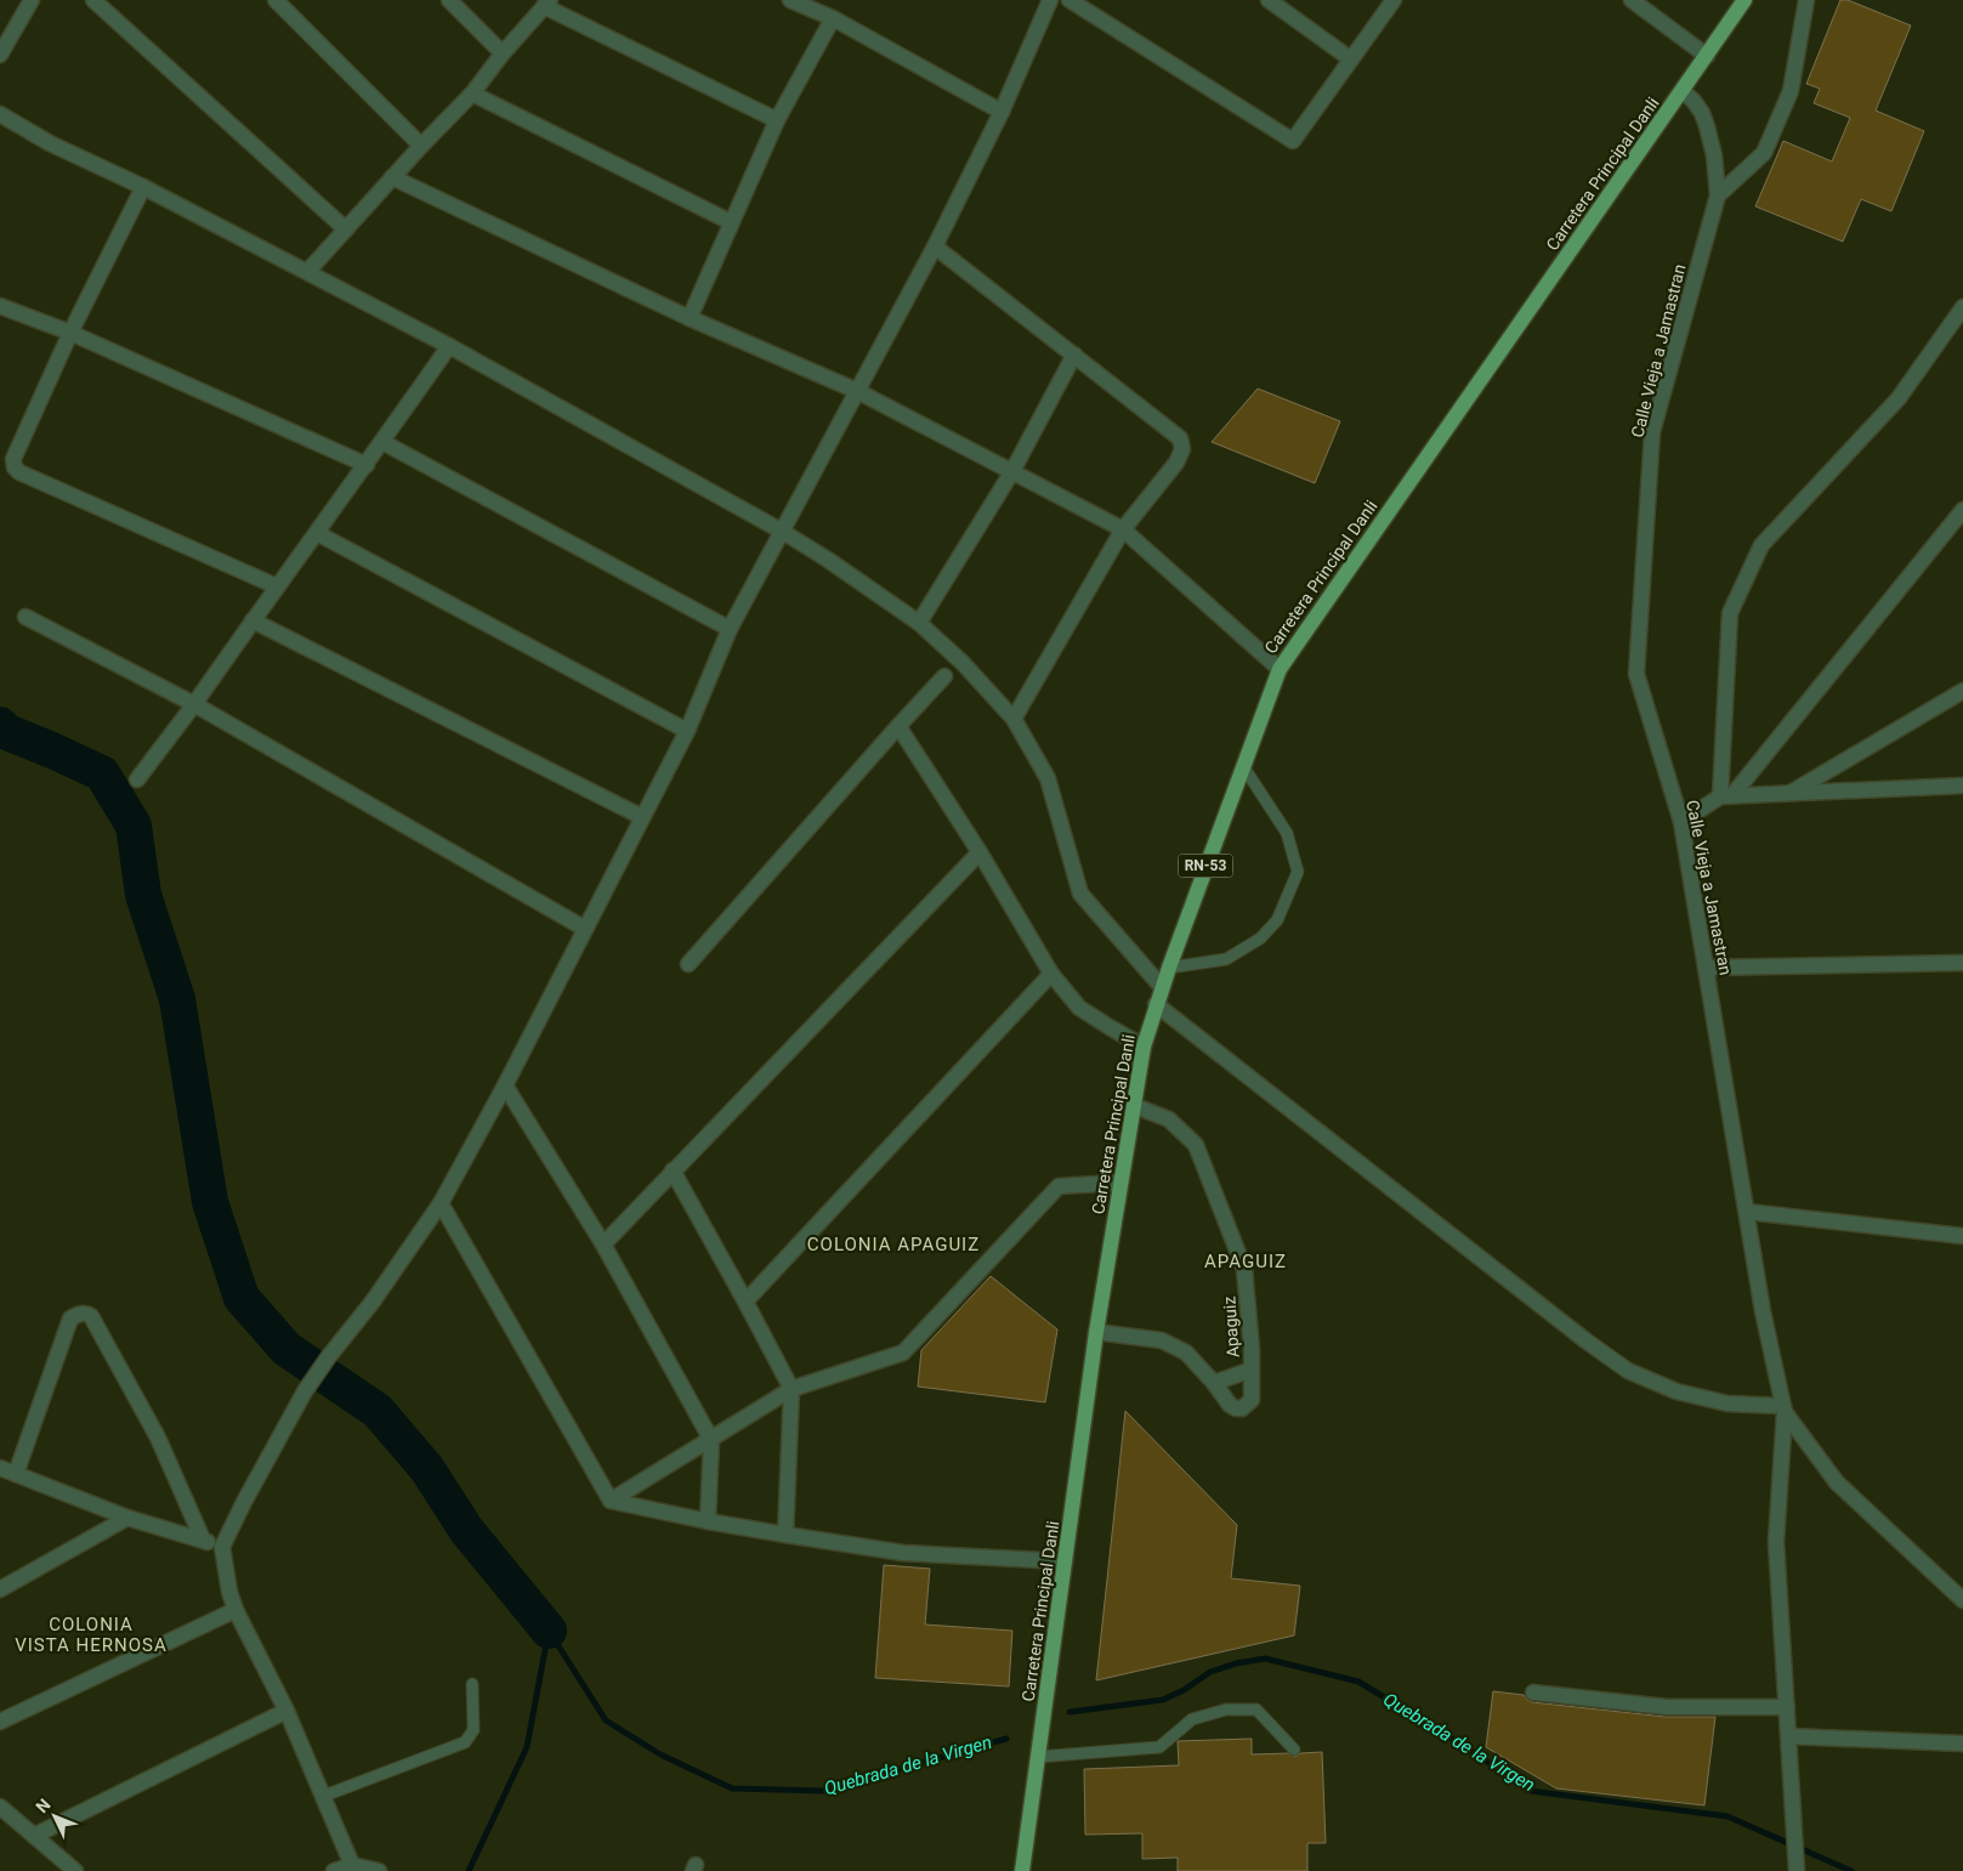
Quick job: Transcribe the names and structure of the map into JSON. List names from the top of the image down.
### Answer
{
  "streets": {
    "main road": ["Carretera Principal Danli", "RN-53"],
    "street": ["Calle Vieja a Jamastran", "Apaguiz"]
  },
  "crossings": [
    ["Carretera Principal Danli", "Calle Vieja a Jamastran"],
    ["Carretera Principal Danli", "Apaguiz"]
  ],
  "districts": ["COLONIA APAGUIZ", "APAGUIZ", "COLONIA VISTA HERNOSA"],
  "water": ["Quebrada de la Virgen"],
  "north": "top left"
}
